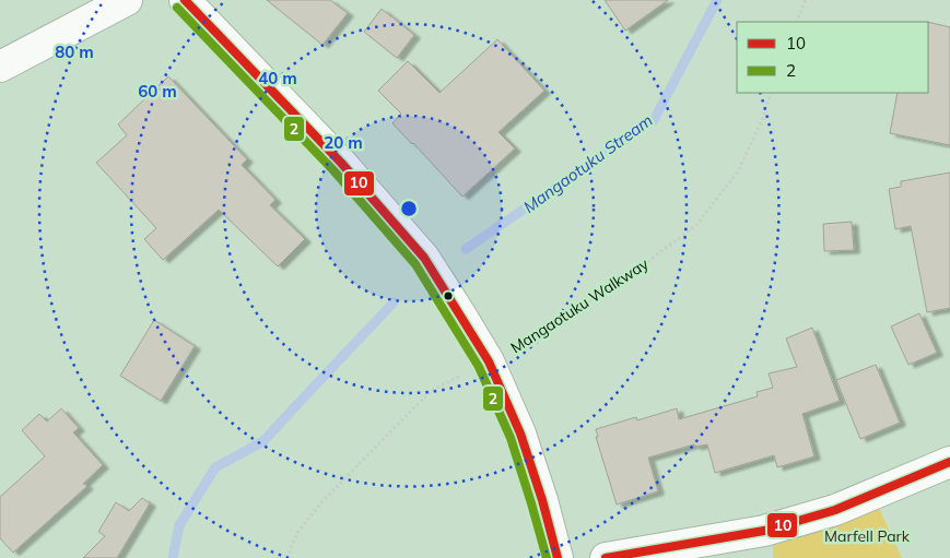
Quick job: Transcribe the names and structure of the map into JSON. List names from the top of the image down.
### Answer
{
  "streets": {
    "path": ["Mangaotuku Walkway"]
  },
  "water": ["Mangaotuku Stream"],
  "parks": ["Marfell Park"],
  "lines": ["transit line 10", "transit line 2"],
  "legend": ["10", "2"],
  "rings": [
    "80 m",
    "40 m",
    "60 m",
    "20 m"
  ]
}
